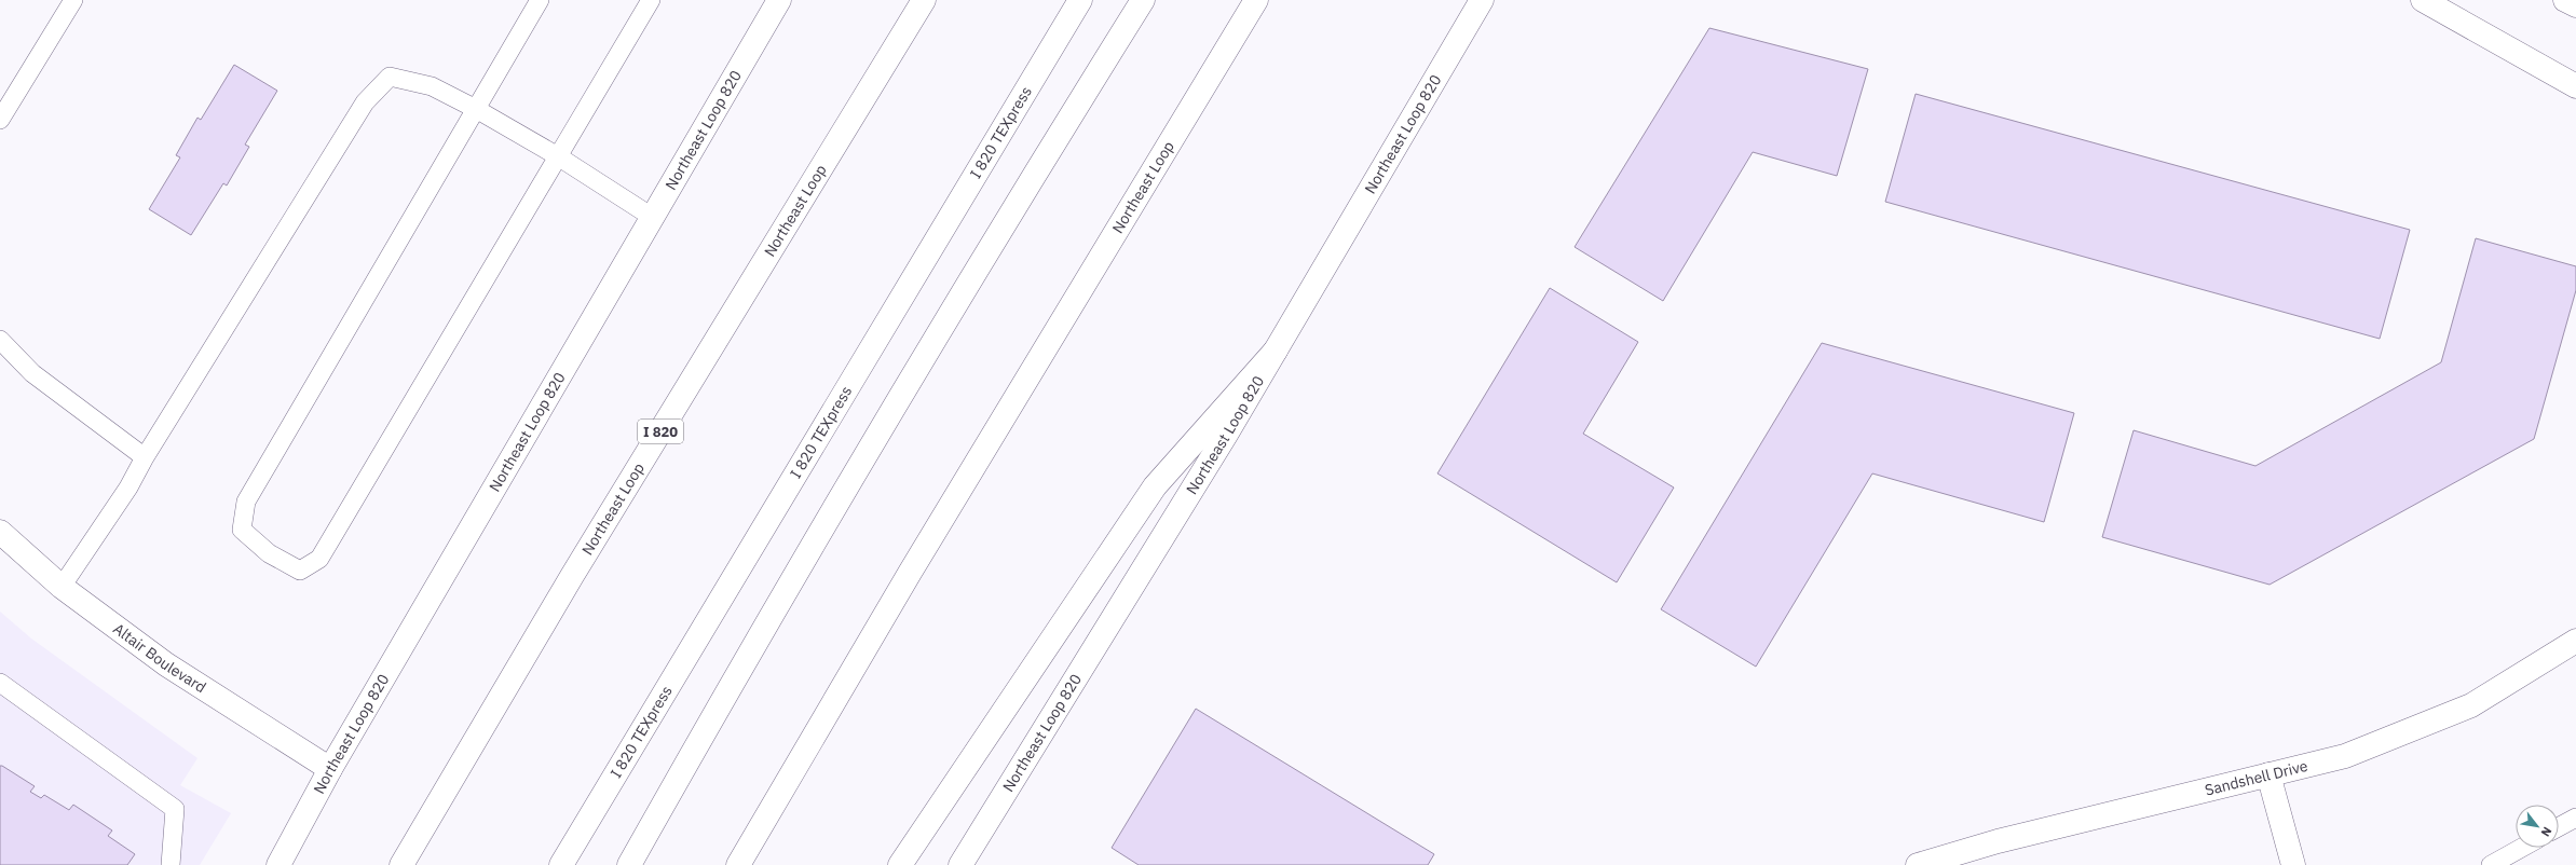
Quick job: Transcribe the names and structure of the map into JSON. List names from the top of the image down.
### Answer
{
  "streets": {
    "main road": [
      "Northeast Loop 820",
      "I 820 TEXpress",
      "Northeast Loop",
      "I 820",
      "Altair Boulevard",
      "Sandshell Drive"
    ]
  },
  "crossings": [
    ["Northeast Loop 820", "Altair Boulevard"]
  ],
  "north": "bottom right"
}
